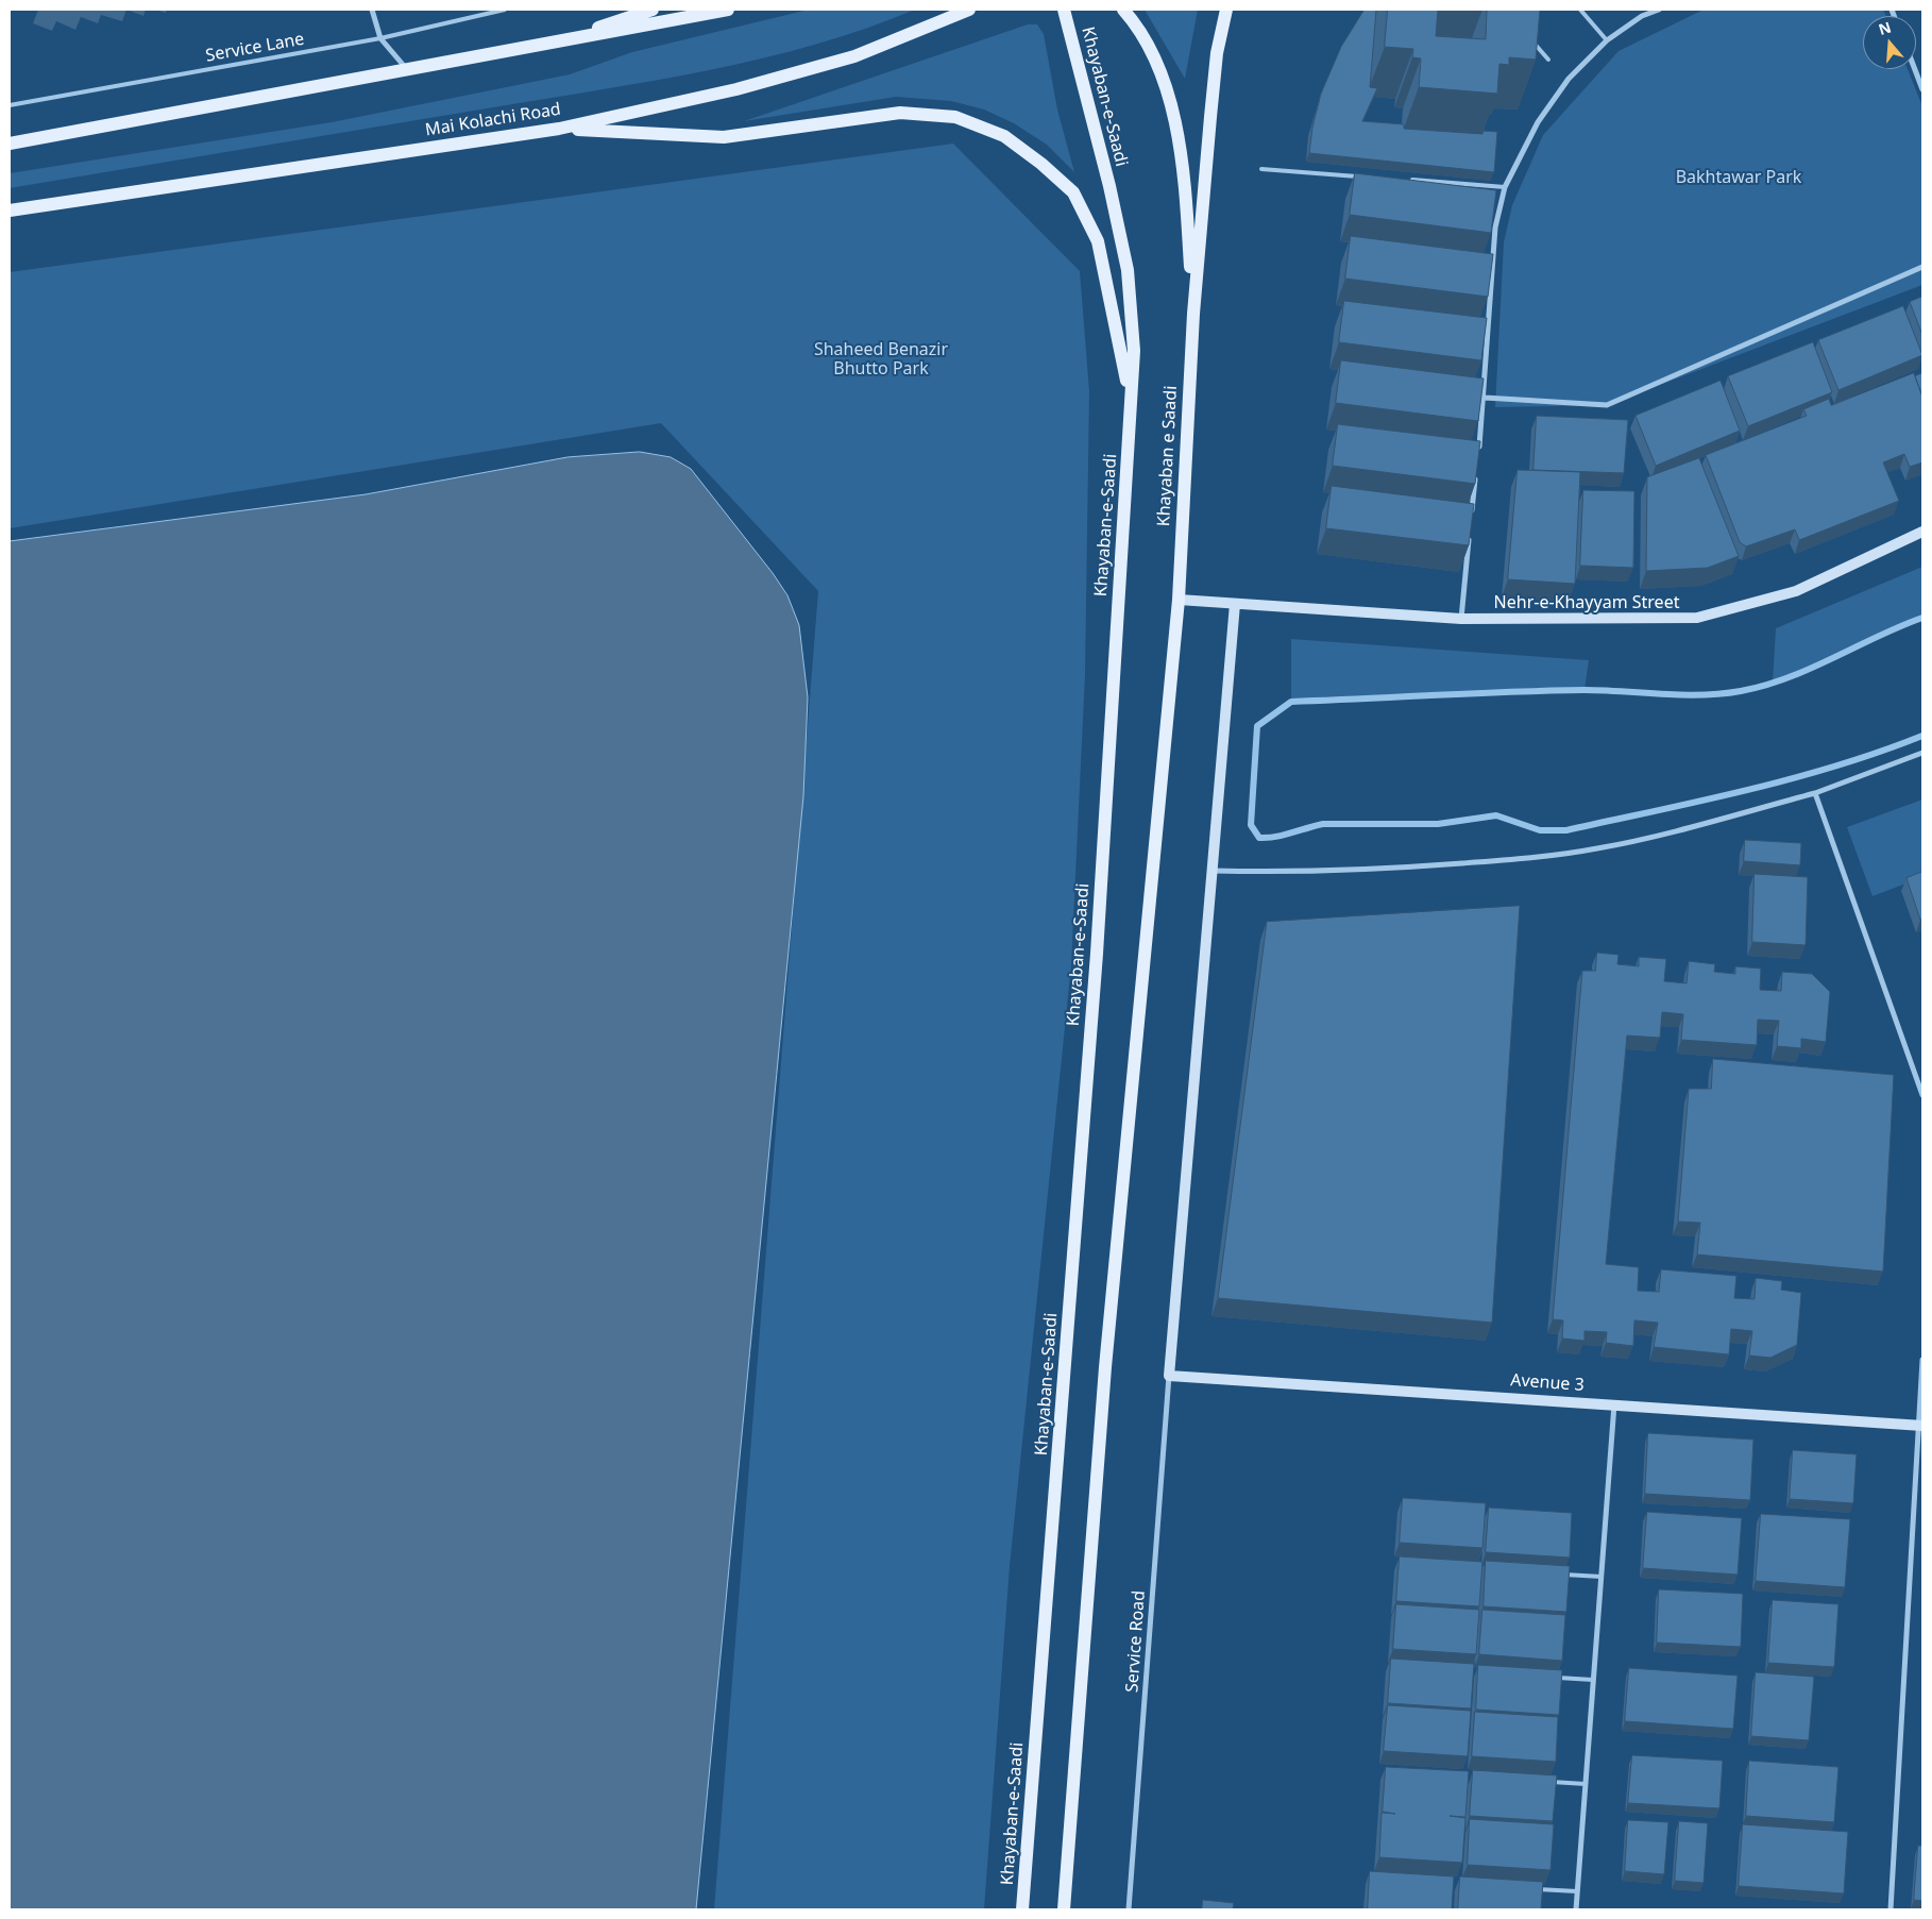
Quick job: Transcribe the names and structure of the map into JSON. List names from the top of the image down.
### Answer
{
  "streets": {
    "main road": ["Khayaban-e-Saadi", "Mai Kolachi Road", "Khayaban e Saadi"],
    "street": ["Nehr-e-Khayyam Street", "Avenue 3", "Service Road"],
    "lane": ["Service Lane"]
  },
  "crossings": [
    ["Khayaban e Saadi", "Nehr-e-Khayyam Street"],
    ["Avenue 3", "Service Road"]
  ],
  "parks": ["Bakhtawar Park", "Shaheed Benazir Bhutto Park"],
  "north": "top"
}
